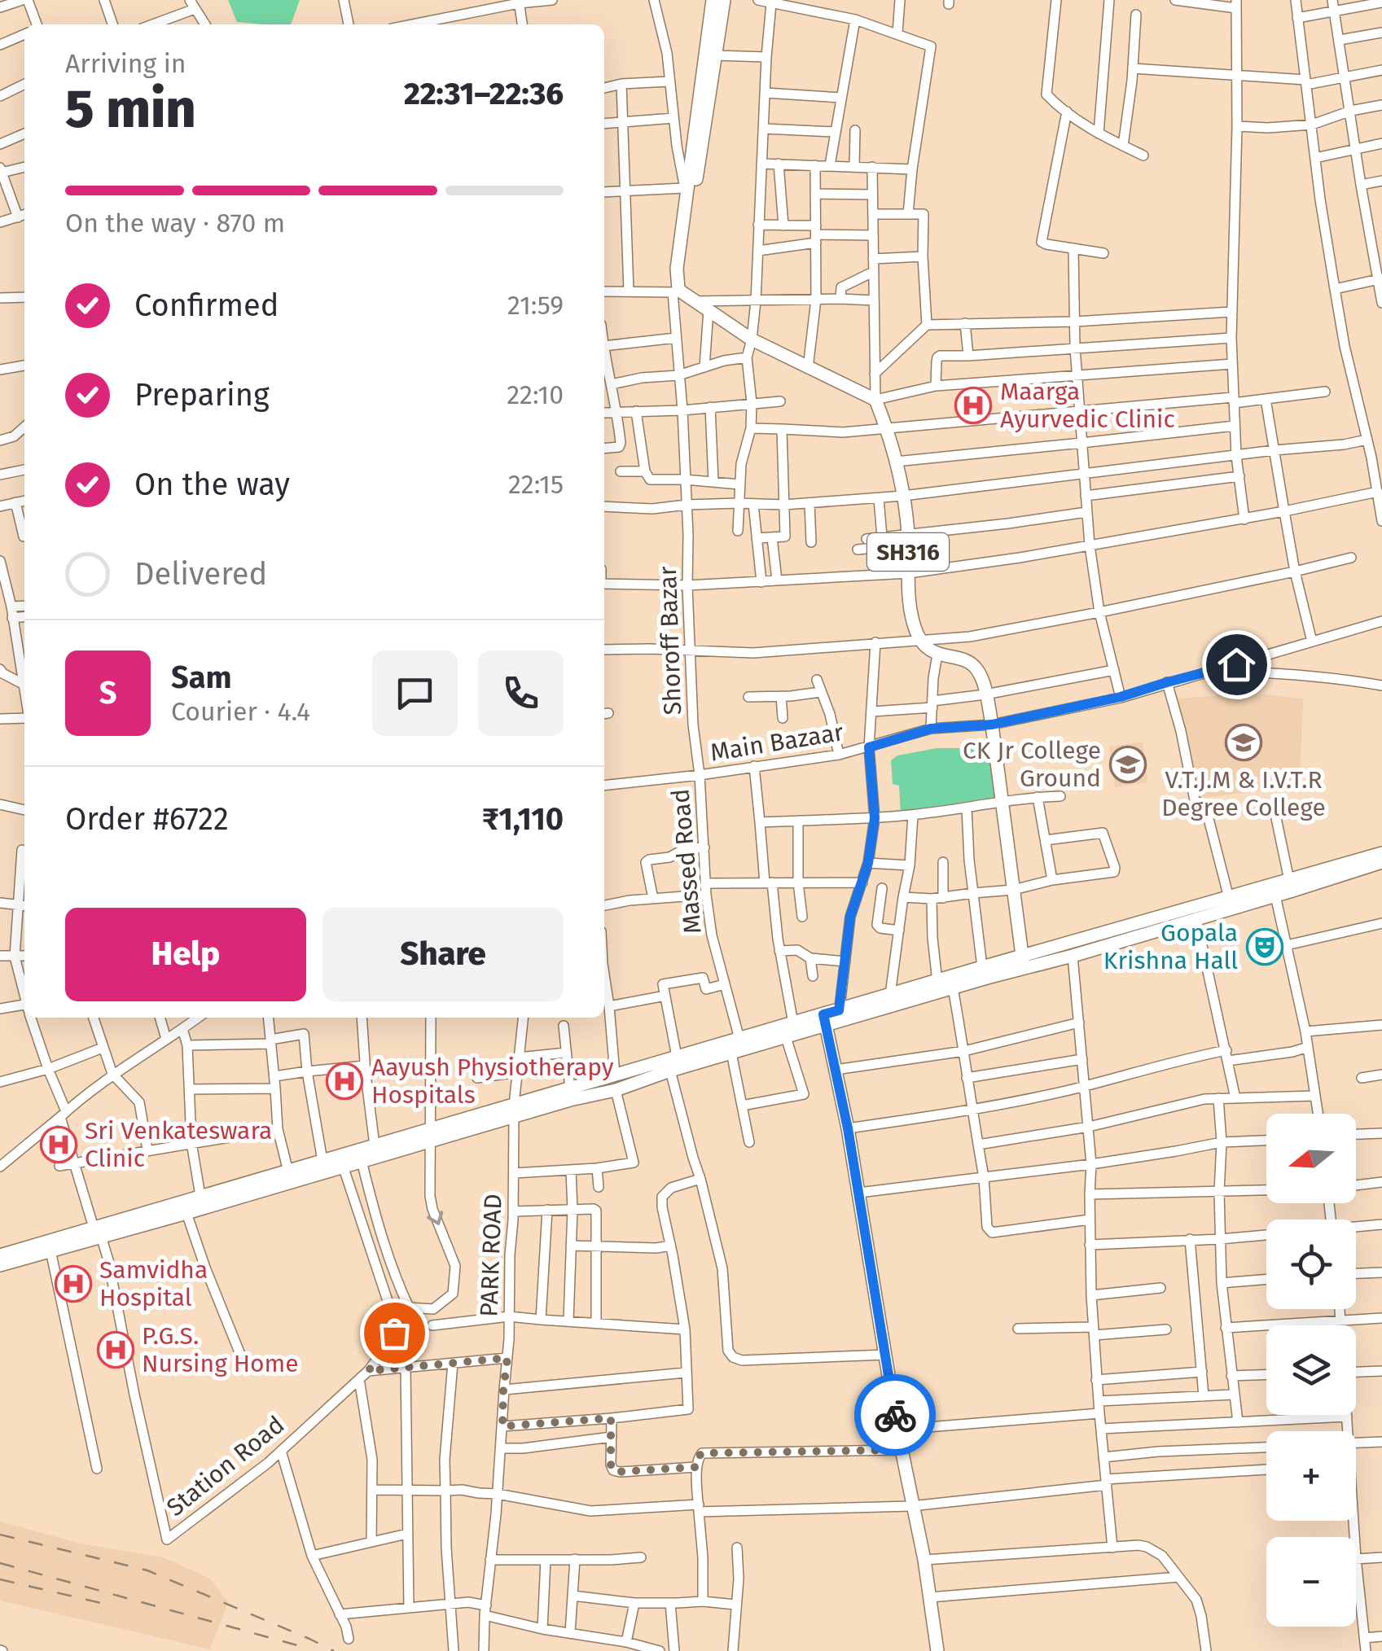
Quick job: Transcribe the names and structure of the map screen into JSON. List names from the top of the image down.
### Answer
{
  "streets": {
    "main road": ["SH316"],
    "street": [
      "Shoroff Bazar",
      "Main Bazaar",
      "Massed Road",
      "PARK ROAD",
      "Station Road"
    ]
  },
  "crossings": [
    ["Shoroff Bazar", "Main Bazaar"],
    ["Shoroff Bazar", "Massed Road"],
    ["Main Bazaar", "Massed Road"]
  ],
  "places": {
    "hospital": [
      "Maarga Ayurvedic Clinic",
      "Aayush Physiotherapy Hospitals",
      "Sri Venkateswara Clinic",
      "Samvidha Hospital",
      "P.G.S. Nursing Home"
    ],
    "school or university": ["V.T.J.M & I.V.T.R Degree College", "CK Jr College Ground"],
    "theatre": ["Gopala Krishna Hall"]
  },
  "north": "left",
  "page": {
    "heading": ["5 min", "Arriving in", "22:31–22:36"],
    "panel": [
      "Sam",
      "Courier · 4.4",
      "Order #6722",
      "₹1,110"
    ],
    "bar": "On the way · 870 m",
    "list": [
      ["Confirmed", "21:59"],
      ["Preparing", "22:10"],
      ["On the way", "22:15"],
      "Delivered"
    ],
    "round": "S",
    "buttons": ["Help", "Share"],
    "map_buttons": ["+", "−"]
  }
}
